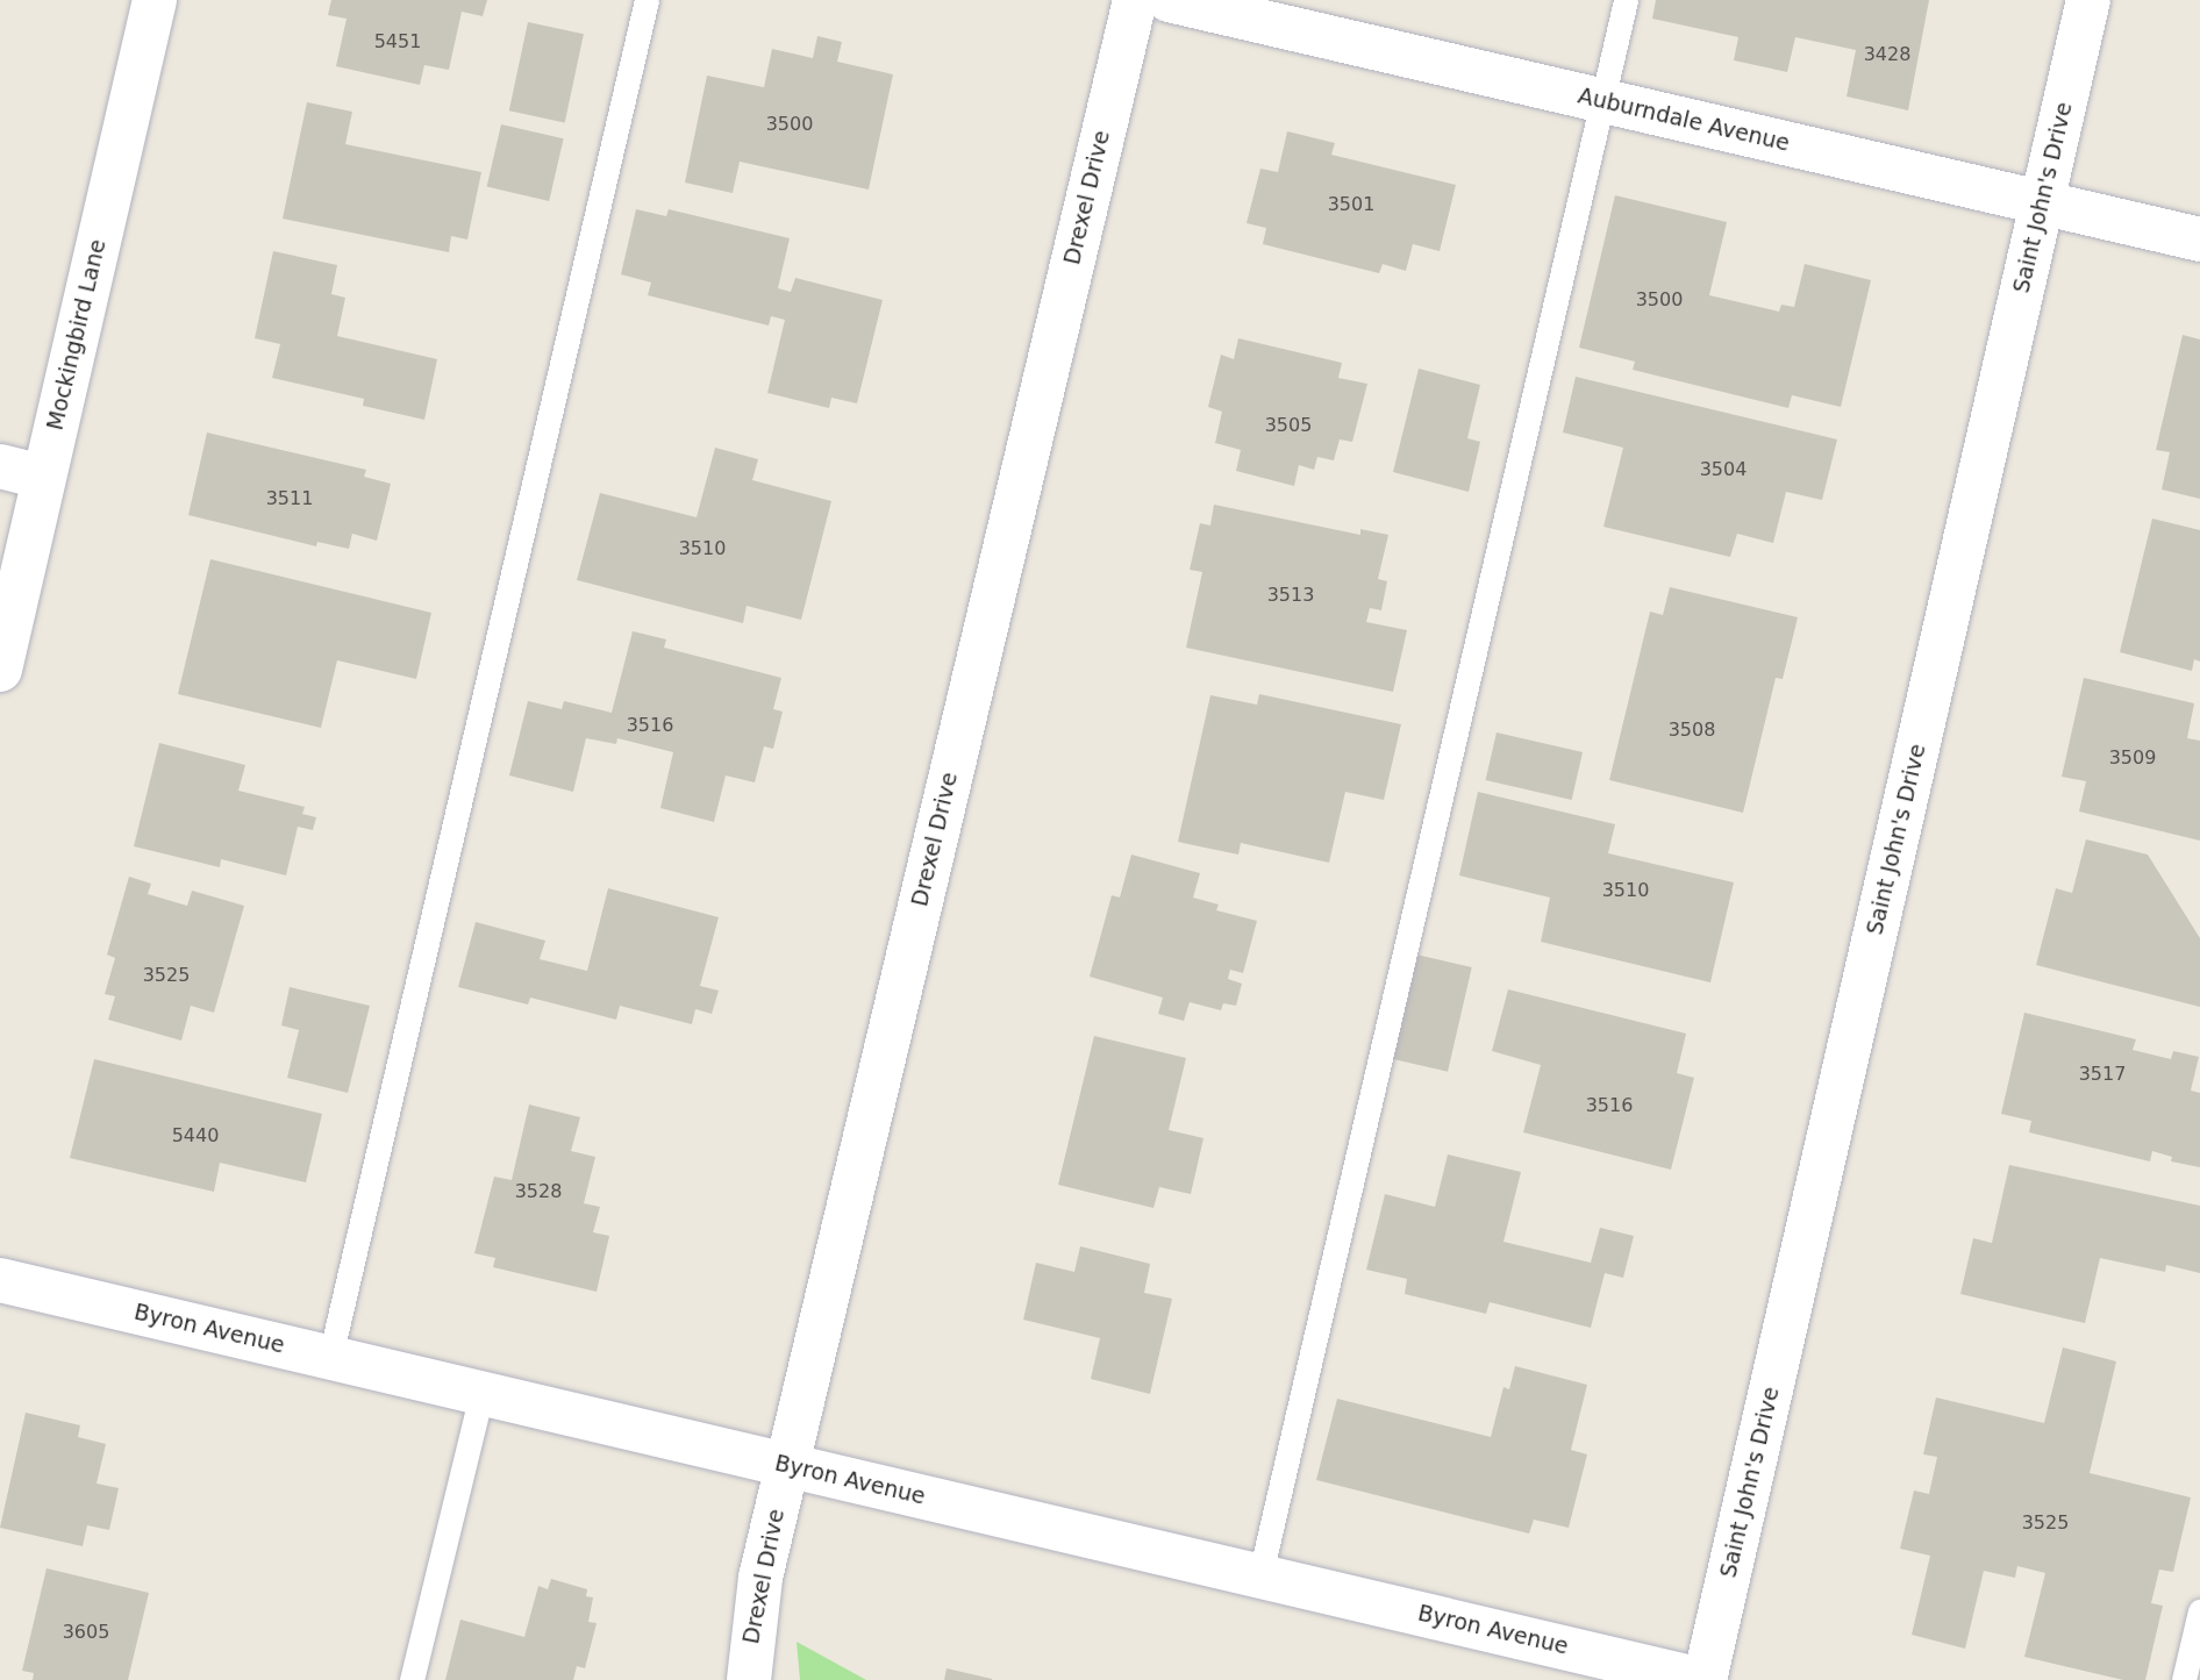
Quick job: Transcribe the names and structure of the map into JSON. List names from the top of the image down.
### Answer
{
  "streets": {
    "street": [
      "Auburndale Avenue",
      "Drexel Drive",
      "Saint John's Drive",
      "Mockingbird Lane",
      "Byron Avenue"
    ]
  },
  "crossings": [
    ["Auburndale Avenue", "Saint John's Drive"],
    ["Drexel Drive", "Byron Avenue"],
    ["Saint John's Drive", "Byron Avenue"]
  ],
  "house_numbers": [
    "5451",
    "3428",
    "3500",
    "3501",
    "3500",
    "3505",
    "3504",
    "3511",
    "3510",
    "3513",
    "3516",
    "3508",
    "3509",
    "3510",
    "3525",
    "3517",
    "3516",
    "5440",
    "3528",
    "3525",
    "3605"
  ]
}
